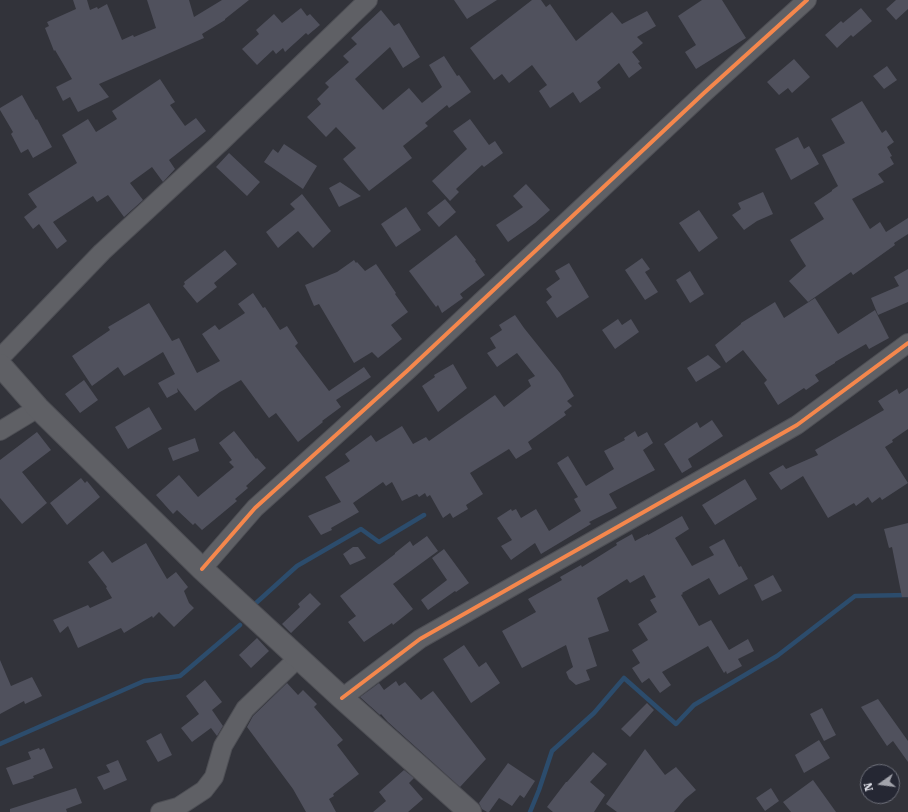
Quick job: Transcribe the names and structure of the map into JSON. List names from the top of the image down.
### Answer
{
  "north": "left"
}
